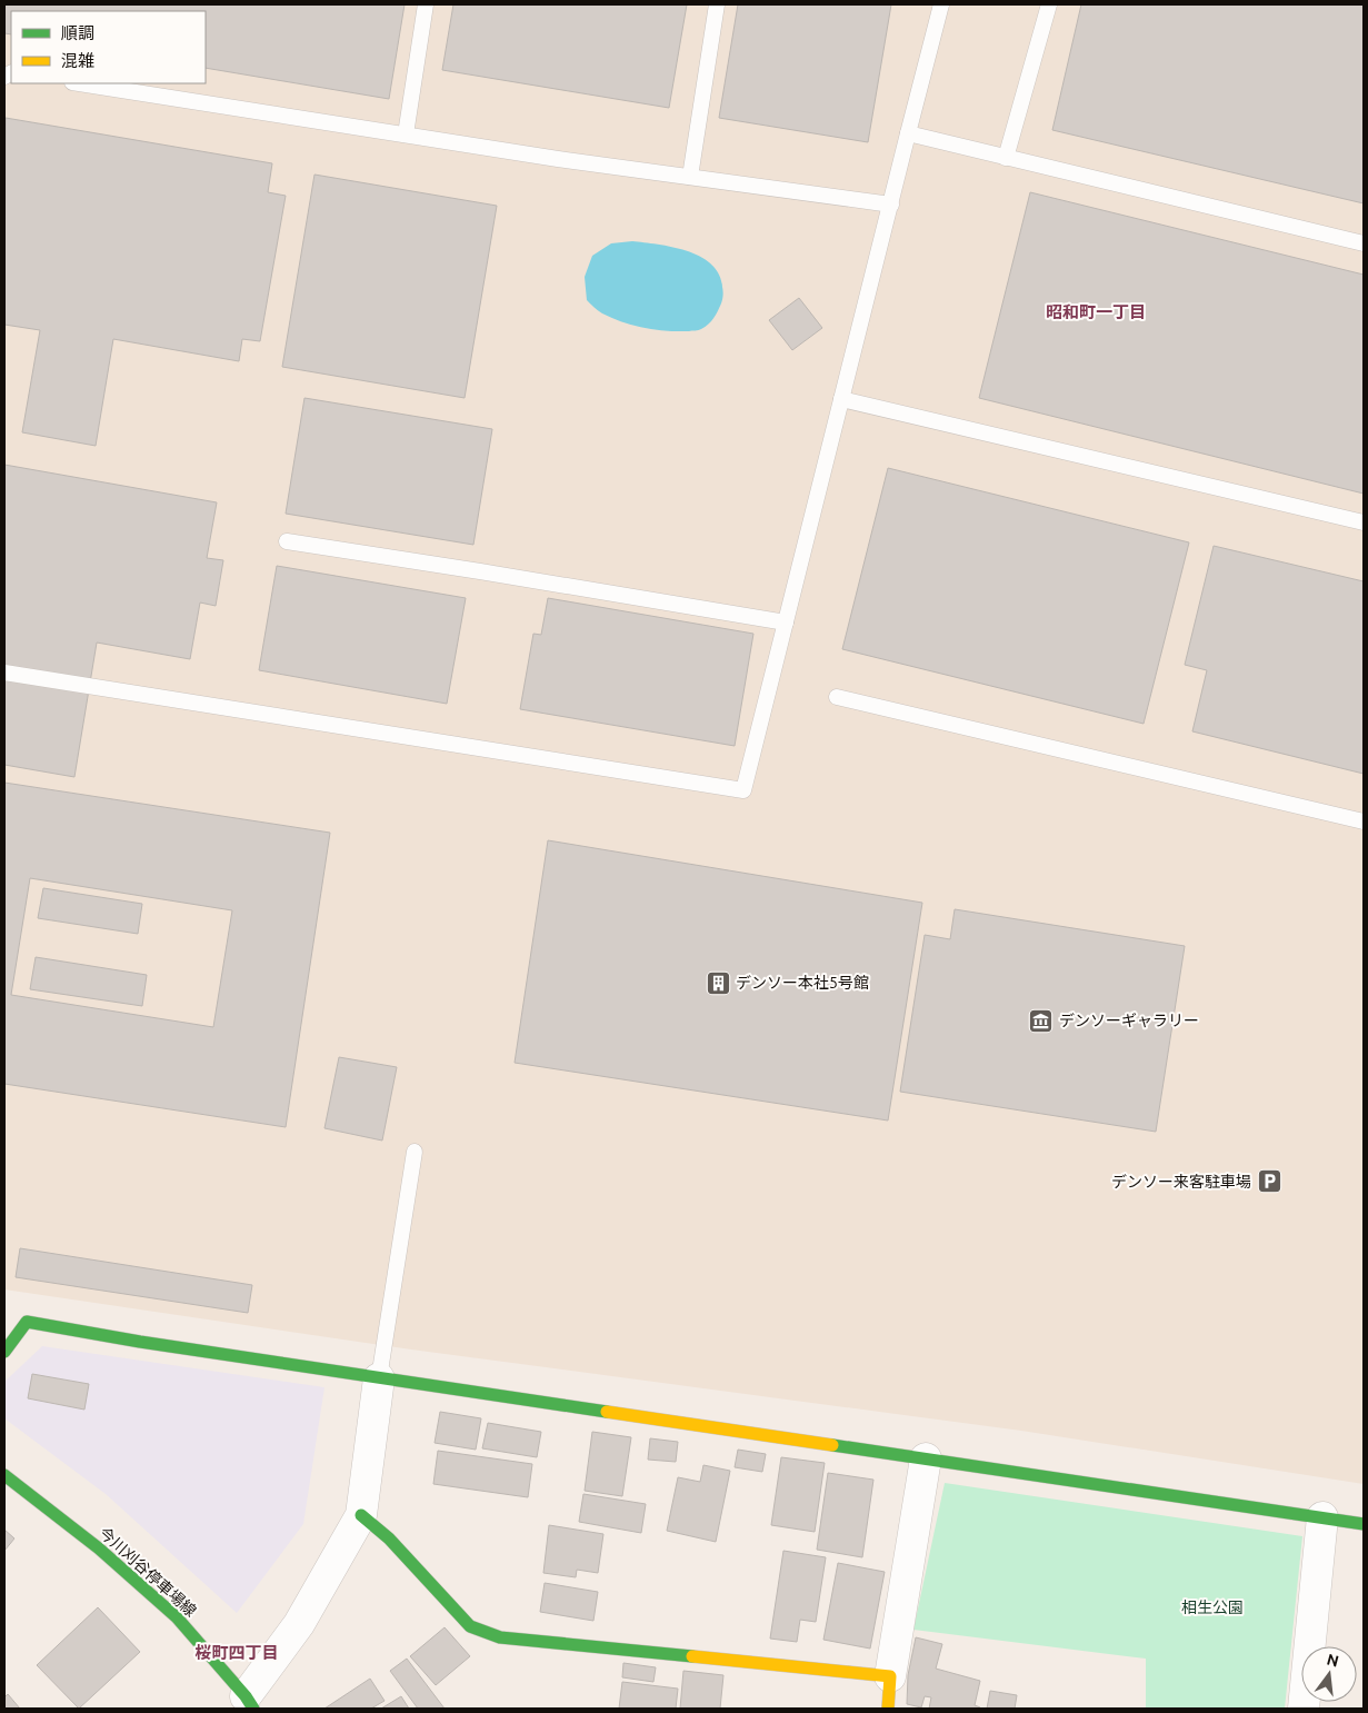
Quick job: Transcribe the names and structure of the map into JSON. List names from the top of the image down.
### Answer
{
  "streets": {
    "street": ["今川刈谷停車場線"]
  },
  "districts": ["昭和町一丁目", "桜町四丁目"],
  "parks": ["相生公園"],
  "places": {
    "building": ["デンソー本社5号館"],
    "museum": ["デンソーギャラリー"],
    "parking": ["デンソー来客駐車場"]
  },
  "legend": ["順調", "混雑"],
  "north": "top"
}
